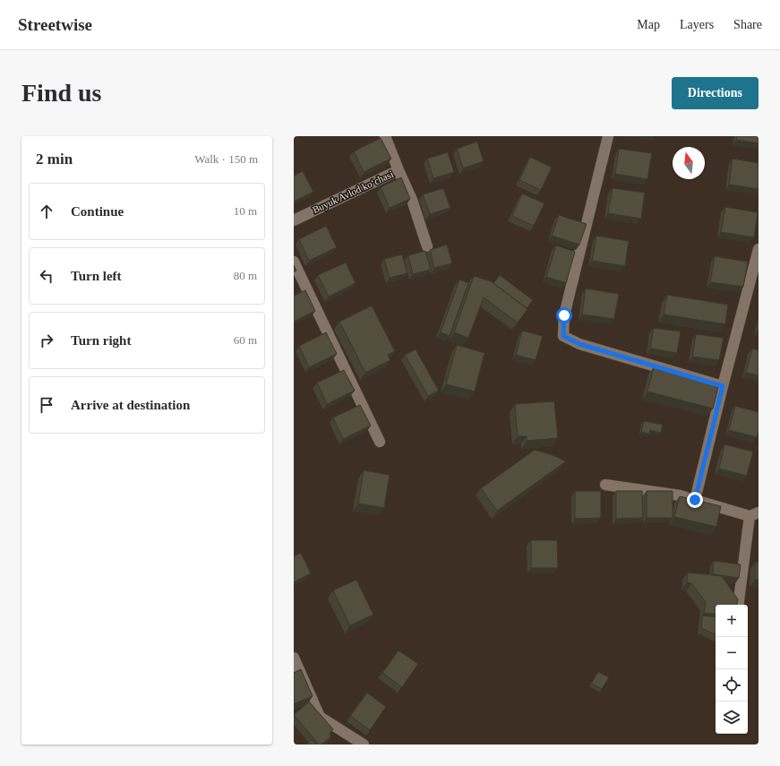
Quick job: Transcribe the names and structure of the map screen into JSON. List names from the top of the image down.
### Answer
{
  "streets": {
    "street": ["Buyuk Avlod koʻchasi"]
  },
  "north": "top",
  "page": {
    "header": "Streetwise",
    "nav": ["Map", "Layers", "Share"],
    "buttons": "Directions",
    "title": "Find us",
    "heading": ["2 min", "Walk · 150 m"],
    "list": [
      ["Continue", "10 m"],
      ["Turn left", "80 m"],
      ["Turn right", "60 m"],
      "Arrive at destination"
    ],
    "map_buttons": ["+", "−"]
  }
}
